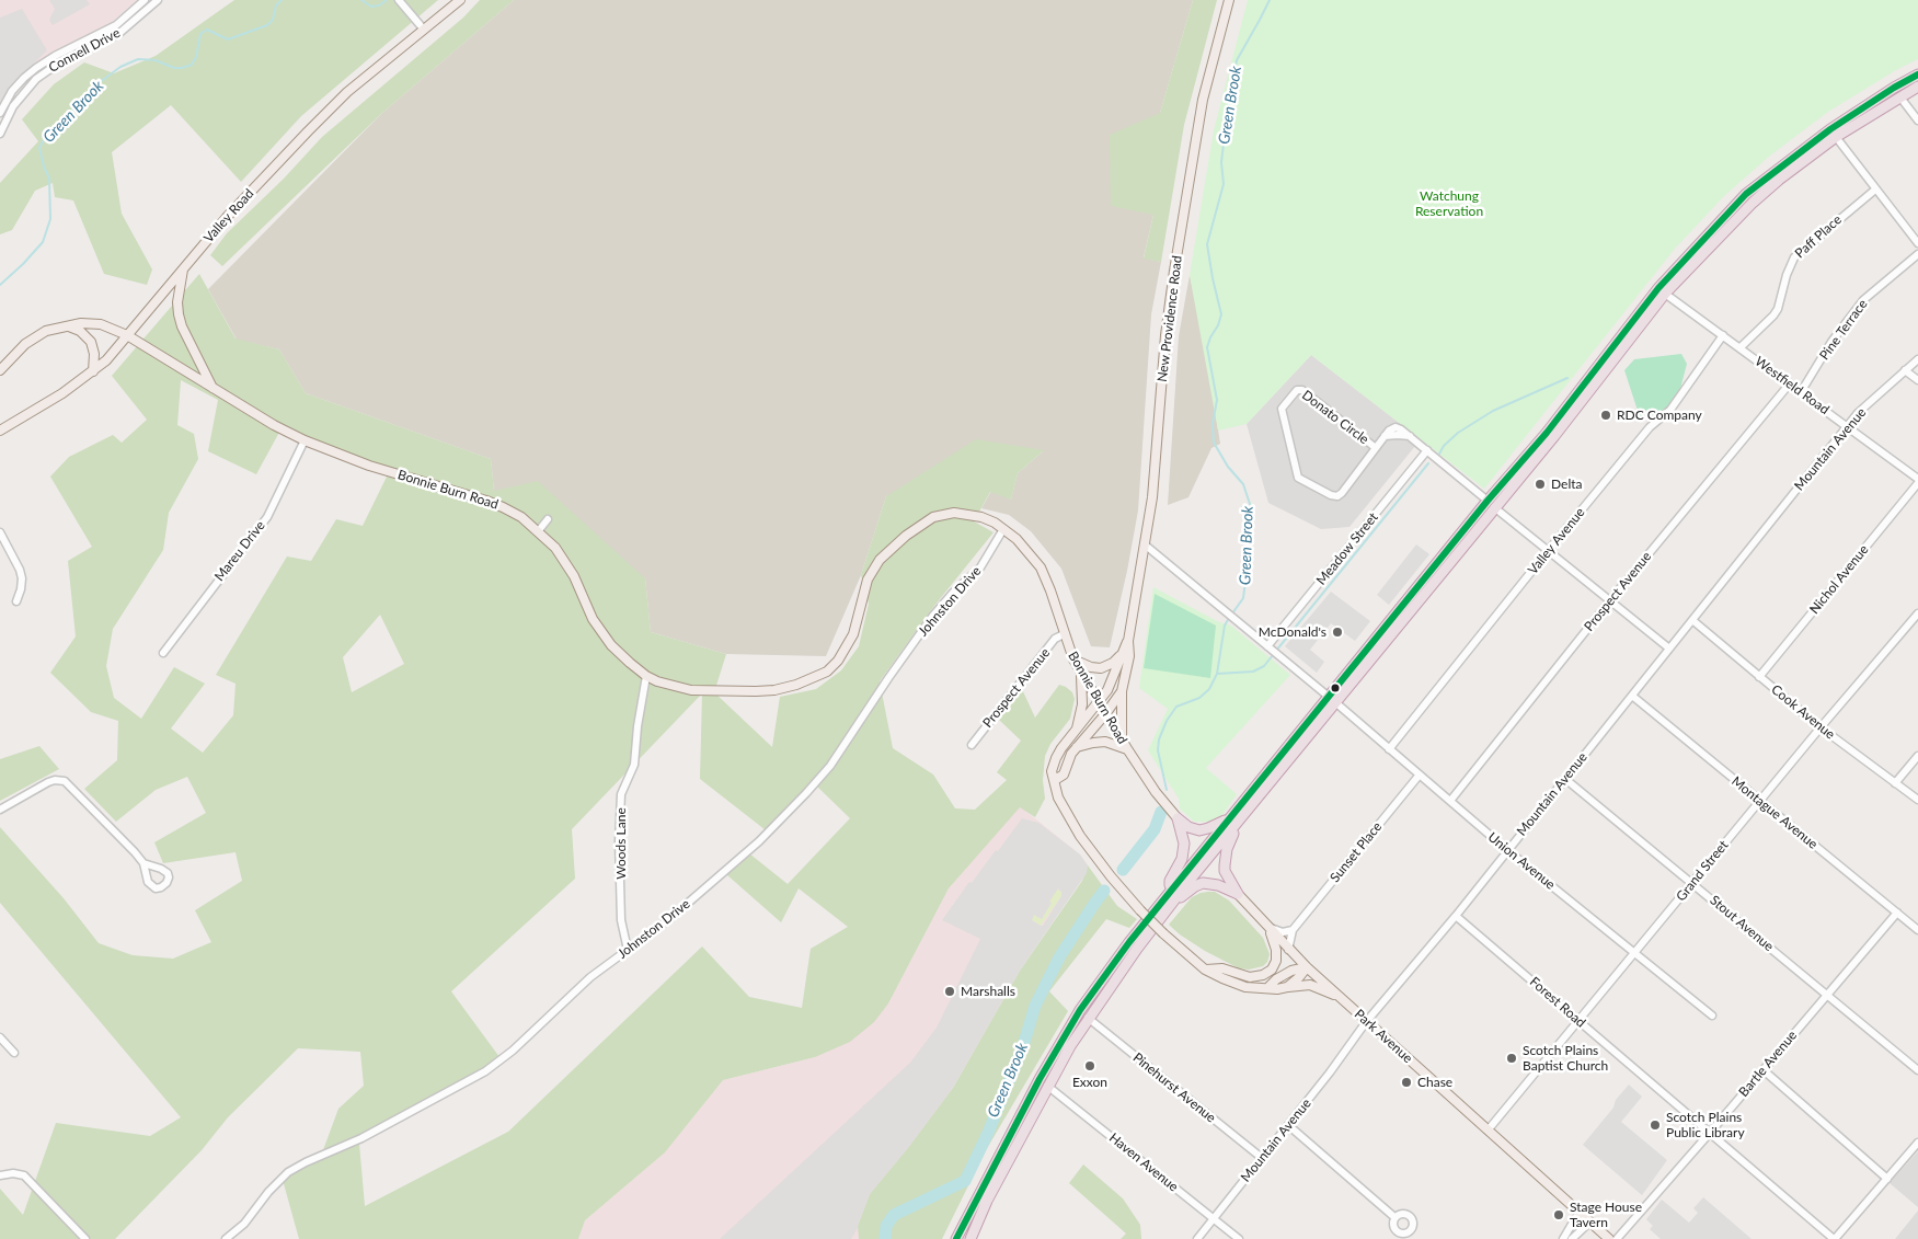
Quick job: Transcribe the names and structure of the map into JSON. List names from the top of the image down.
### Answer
{
  "streets": {
    "main road": [
      "Valley Road",
      "New Providence Road",
      "Bonnie Burn Road",
      "Park Avenue"
    ],
    "street": [
      "Connell Drive",
      "Paff Place",
      "Pine Terrace",
      "Westfield Road",
      "Donato Circle",
      "Mountain Avenue",
      "Valley Avenue",
      "Meadow Street",
      "Mareu Drive",
      "Nichol Avenue",
      "Prospect Avenue",
      "Johnston Drive",
      "Cook Avenue",
      "Montague Avenue",
      "Woods Lane",
      "Sunset Place",
      "Union Avenue",
      "Grand Street",
      "Stout Avenue",
      "Forest Road",
      "Bartle Avenue",
      "Pinehurst Avenue",
      "Haven Avenue"
    ]
  },
  "crossings": [
    ["Valley Road", "Bonnie Burn Road"],
    ["Paff Place", "Westfield Road"],
    ["New Providence Road", "Bonnie Burn Road"],
    ["New Providence Road", "Union Avenue"],
    ["New Providence Road", "Park Avenue"],
    ["Pine Terrace", "Westfield Road"],
    ["Westfield Road", "Mountain Avenue"],
    ["Westfield Road", "Valley Avenue"],
    ["Westfield Road", "Nichol Avenue"],
    ["Westfield Road", "Prospect Avenue"],
    ["Donato Circle", "Mountain Avenue"],
    ["Donato Circle", "Valley Avenue"],
    ["Donato Circle", "Meadow Street"],
    ["Donato Circle", "Prospect Avenue"],
    ["Mountain Avenue", "Cook Avenue"],
    ["Mountain Avenue", "Montague Avenue"],
    ["Mountain Avenue", "Union Avenue"],
    ["Mountain Avenue", "Stout Avenue"],
    ["Mountain Avenue", "Forest Road"],
    ["Mountain Avenue", "Park Avenue"],
    ["Mountain Avenue", "Pinehurst Avenue"],
    ["Mountain Avenue", "Haven Avenue"],
    ["Bonnie Burn Road", "Mareu Drive"],
    ["Bonnie Burn Road", "Prospect Avenue"],
    ["Bonnie Burn Road", "Johnston Drive"],
    ["Bonnie Burn Road", "Woods Lane"],
    ["Valley Avenue", "Union Avenue"],
    ["Meadow Street", "Union Avenue"],
    ["Nichol Avenue", "Cook Avenue"],
    ["Prospect Avenue", "Union Avenue"],
    ["Johnston Drive", "Woods Lane"],
    ["Cook Avenue", "Grand Street"],
    ["Montague Avenue", "Grand Street"],
    ["Montague Avenue", "Bartle Avenue"],
    ["Sunset Place", "Union Avenue"],
    ["Sunset Place", "Park Avenue"],
    ["Union Avenue", "Grand Street"],
    ["Grand Street", "Stout Avenue"],
    ["Grand Street", "Forest Road"],
    ["Grand Street", "Park Avenue"],
    ["Stout Avenue", "Bartle Avenue"],
    ["Forest Road", "Bartle Avenue"]
  ],
  "water": ["Green Brook"],
  "parks": ["Watchung Reservation"],
  "places": [
    "RDC Company",
    "Delta",
    "McDonald's",
    "Marshalls",
    "Scotch Plains Baptist Church",
    "Exxon",
    "Chase",
    "Scotch Plains Public Library",
    "Stage House Tavern"
  ]
}
